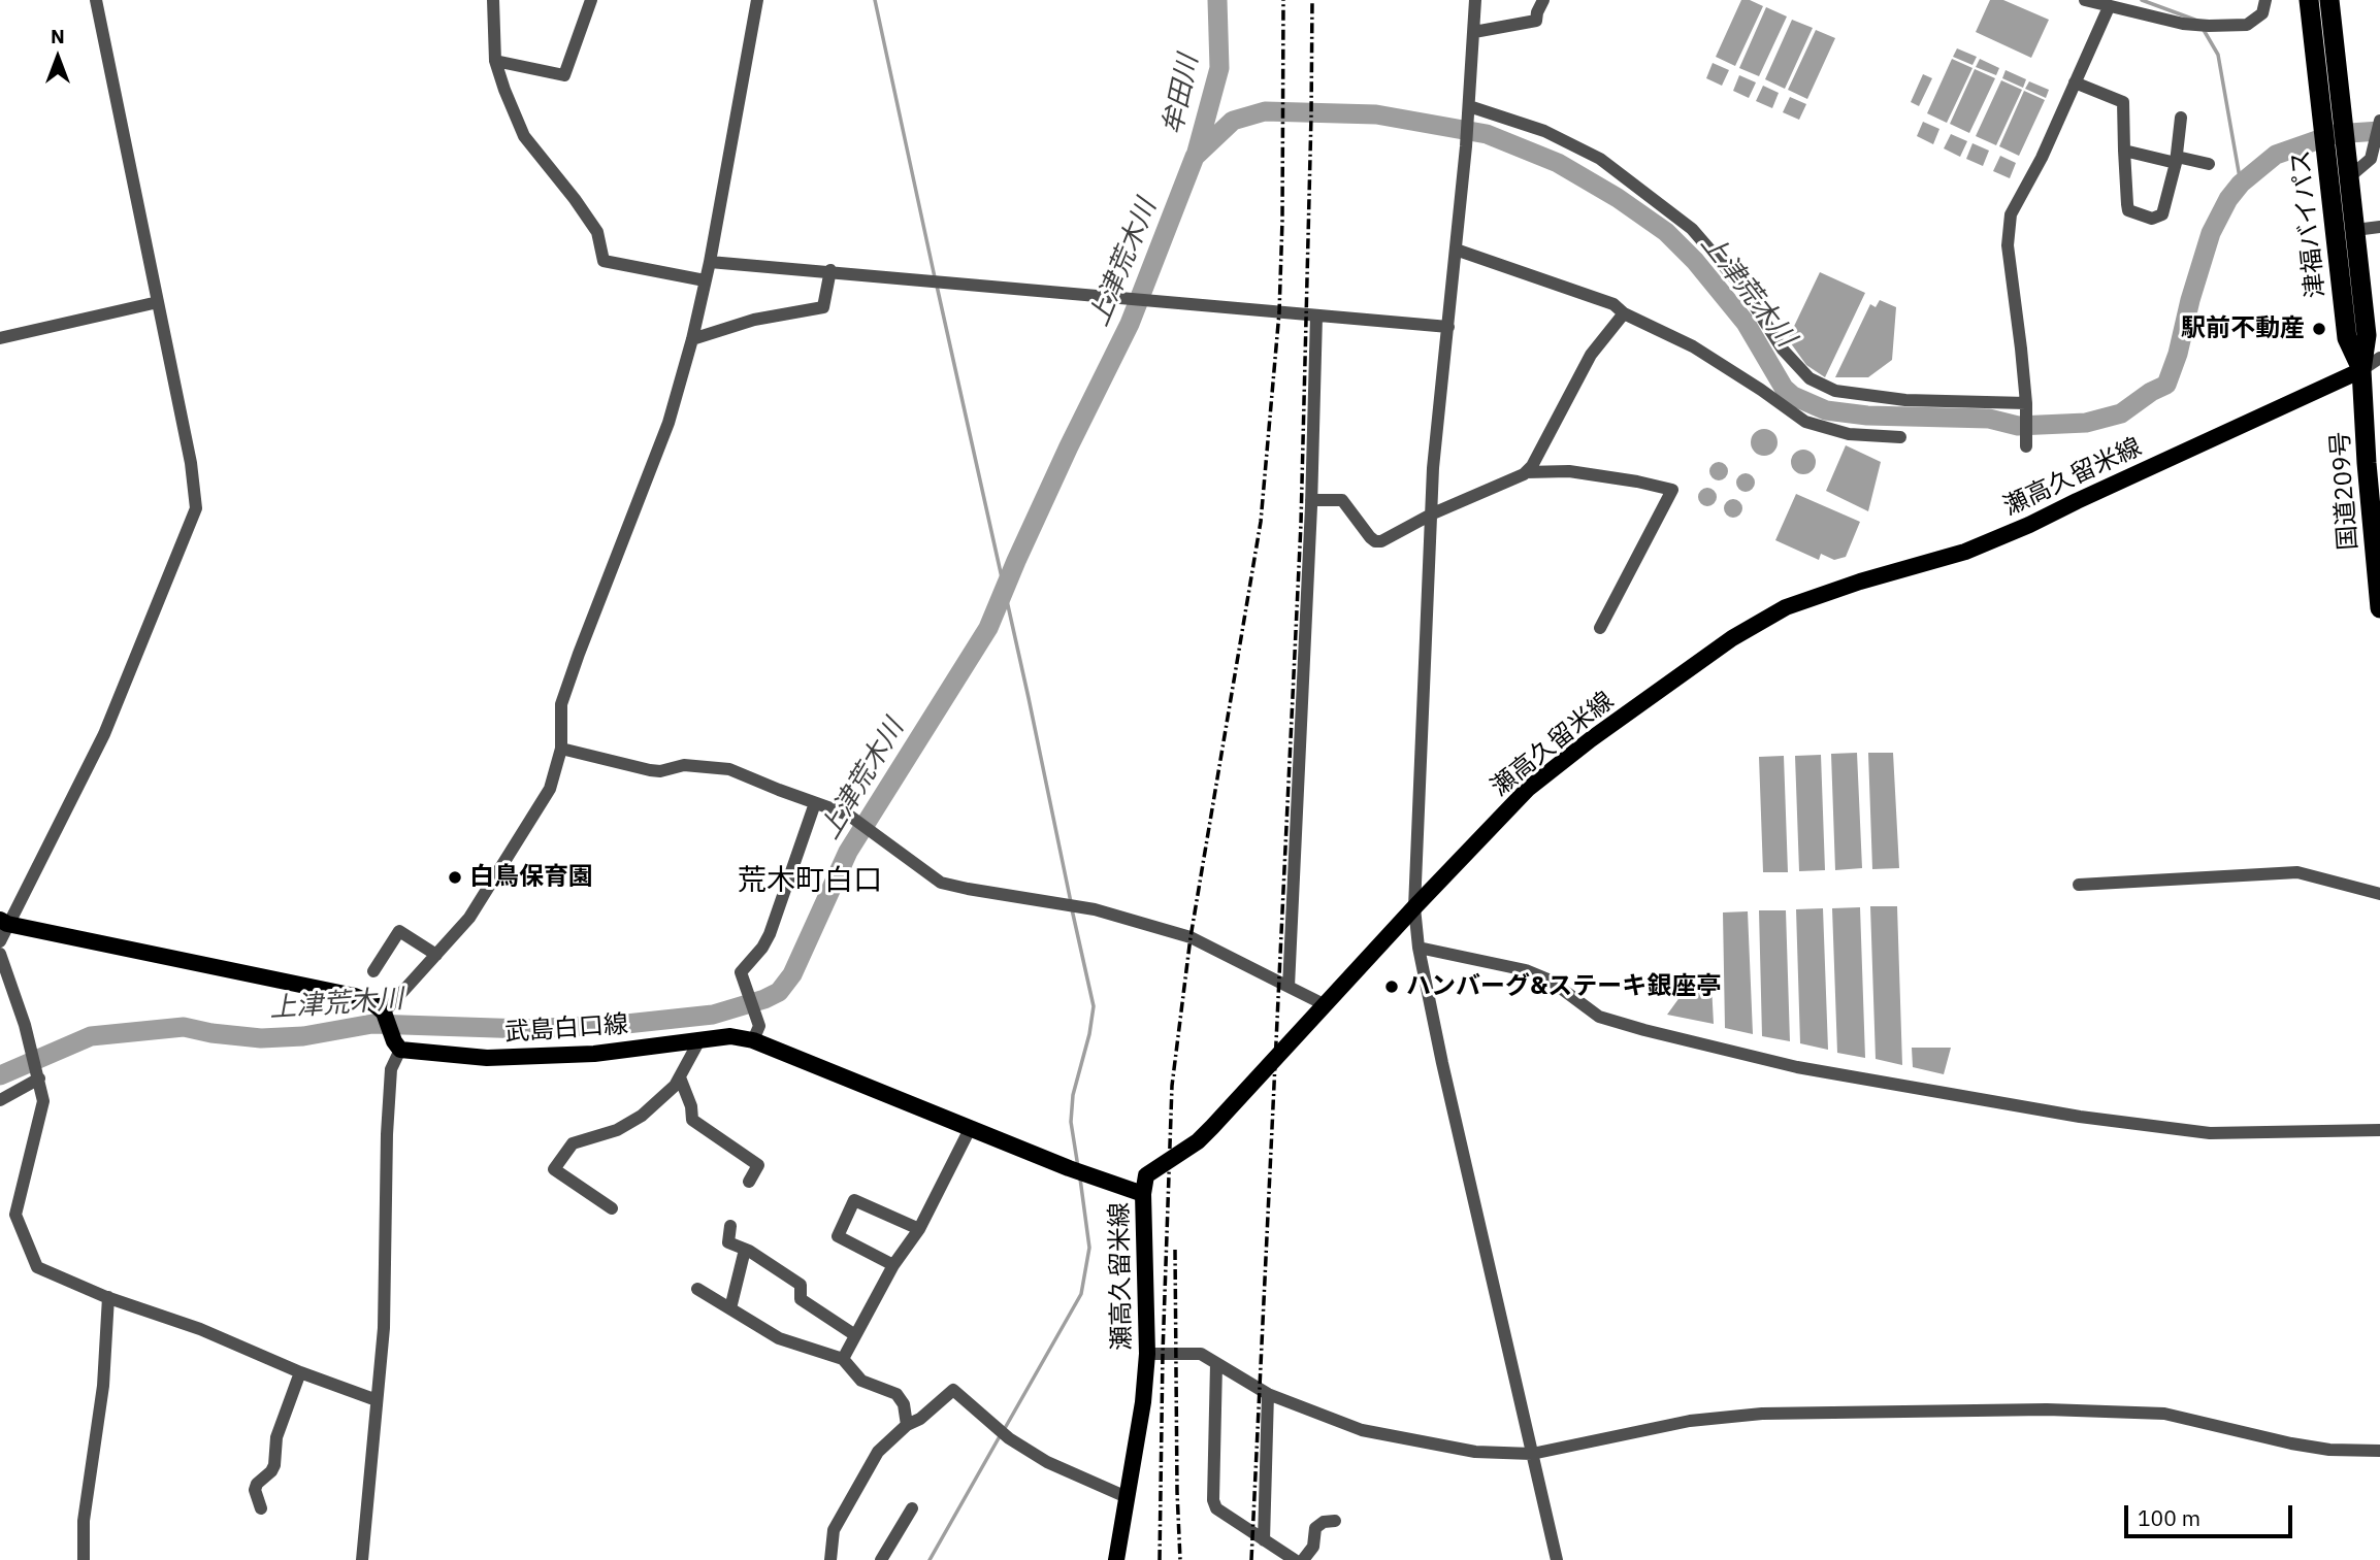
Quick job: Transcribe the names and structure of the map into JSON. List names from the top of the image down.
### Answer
{
  "streets": {
    "highway": ["津福バイパス", "国道209号"],
    "main road": ["瀬高久留米線", "武島白口線"]
  },
  "crossings": [
    ["津福バイパス", "瀬高久留米線"],
    ["津福バイパス", "国道209号"],
    ["瀬高久留米線", "国道209号"],
    ["瀬高久留米線", "武島白口線"]
  ],
  "districts": ["荒木町白口"],
  "water": ["牟田川", "上津荒木川"],
  "places": ["駅前不動産", "白鳥保育園", "ハンバーグ&ステーキ銀座亭"],
  "scale_bar": "100 m",
  "north": "top"
}
